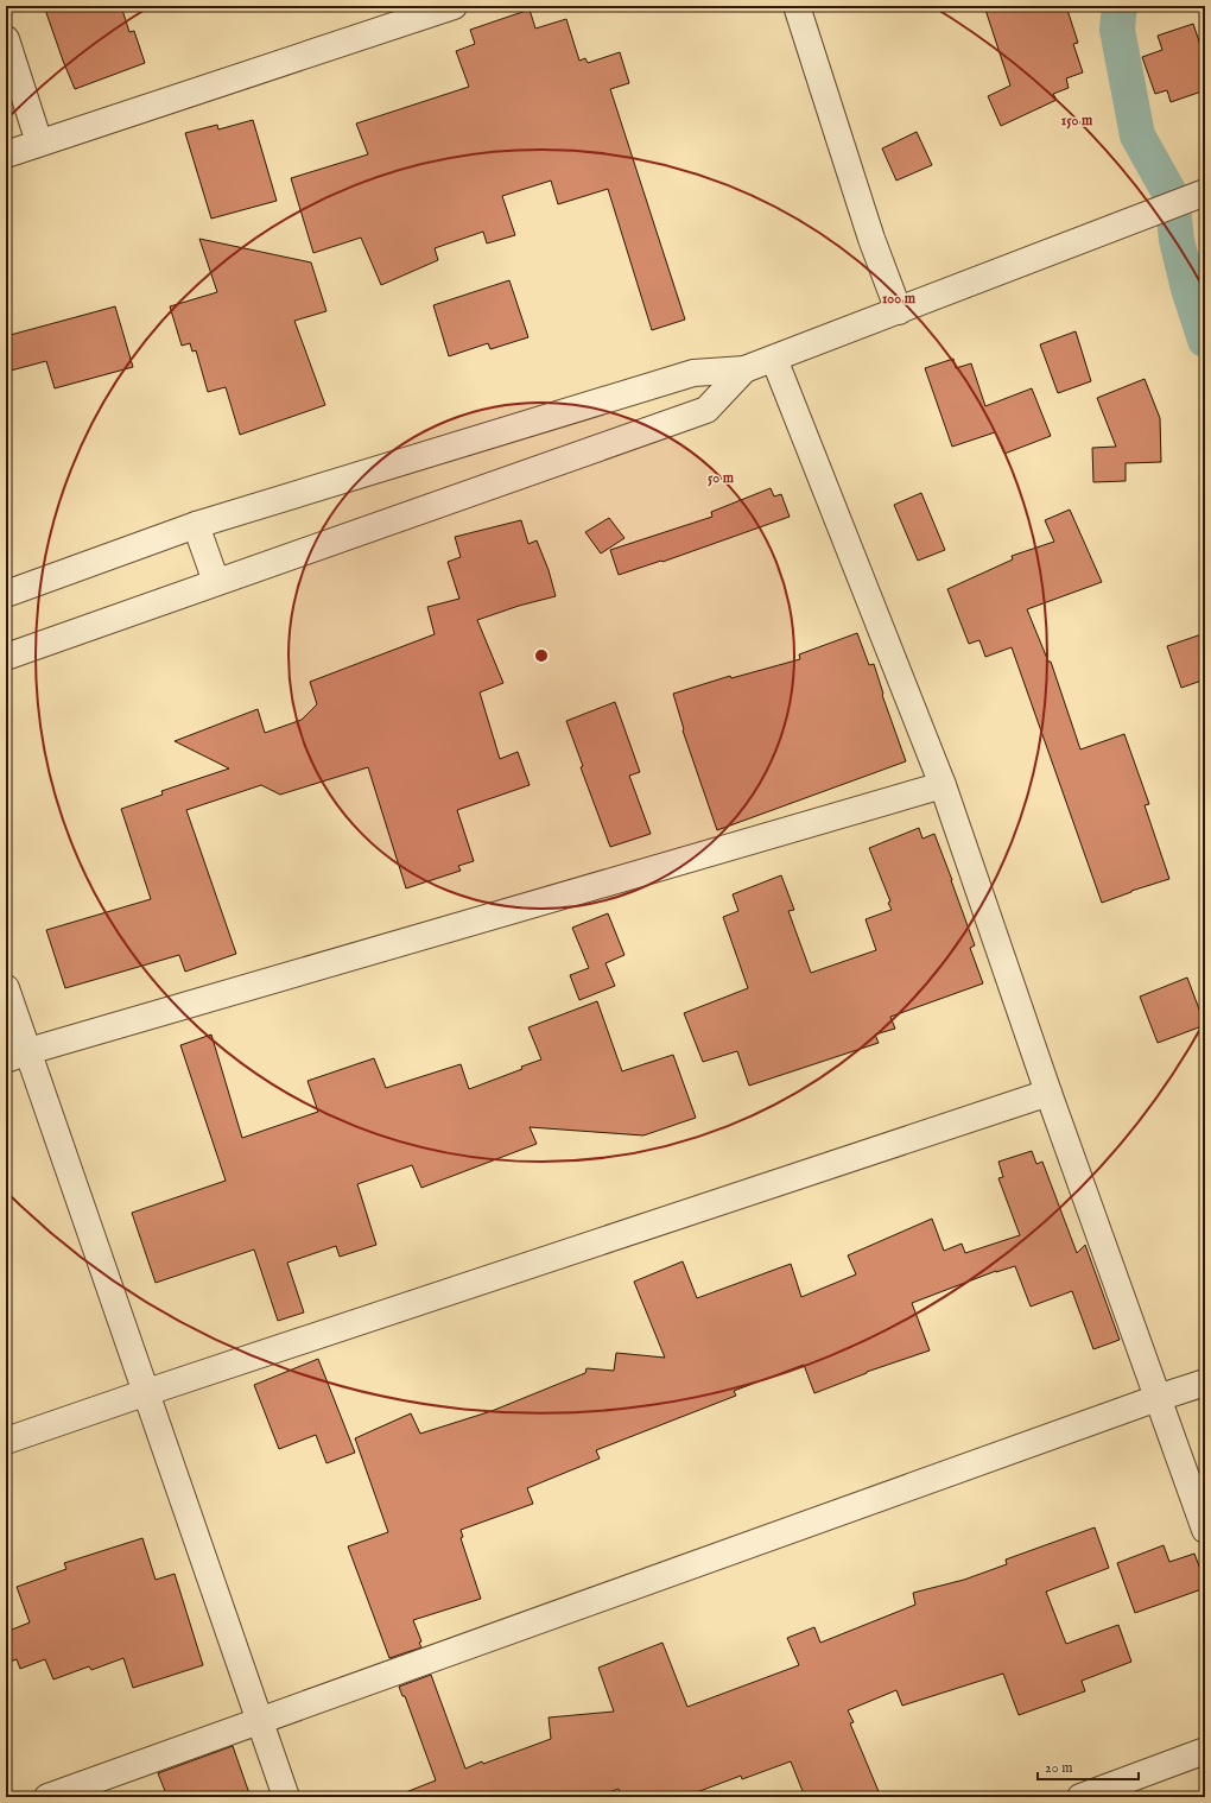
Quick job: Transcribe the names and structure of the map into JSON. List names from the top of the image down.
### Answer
{
  "scale_bar": "20 m",
  "rings": ["150 m", "100 m", "50 m"]
}
